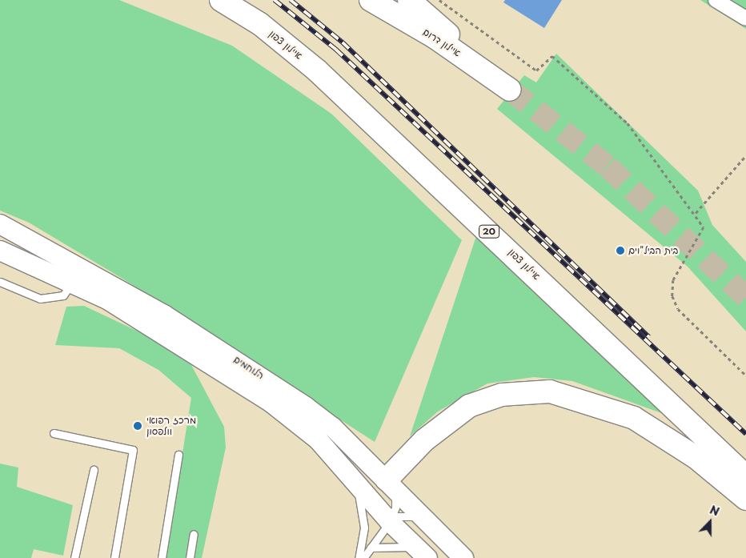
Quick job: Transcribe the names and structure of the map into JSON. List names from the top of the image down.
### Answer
{
  "streets": {
    "highway": ["איילון דרום", "איילון צפון", "20"],
    "main road": ["הלוחמים"]
  },
  "places": ["בית הביל\"וים", "מרכז רפואי וולפסון"],
  "north": "top"
}
